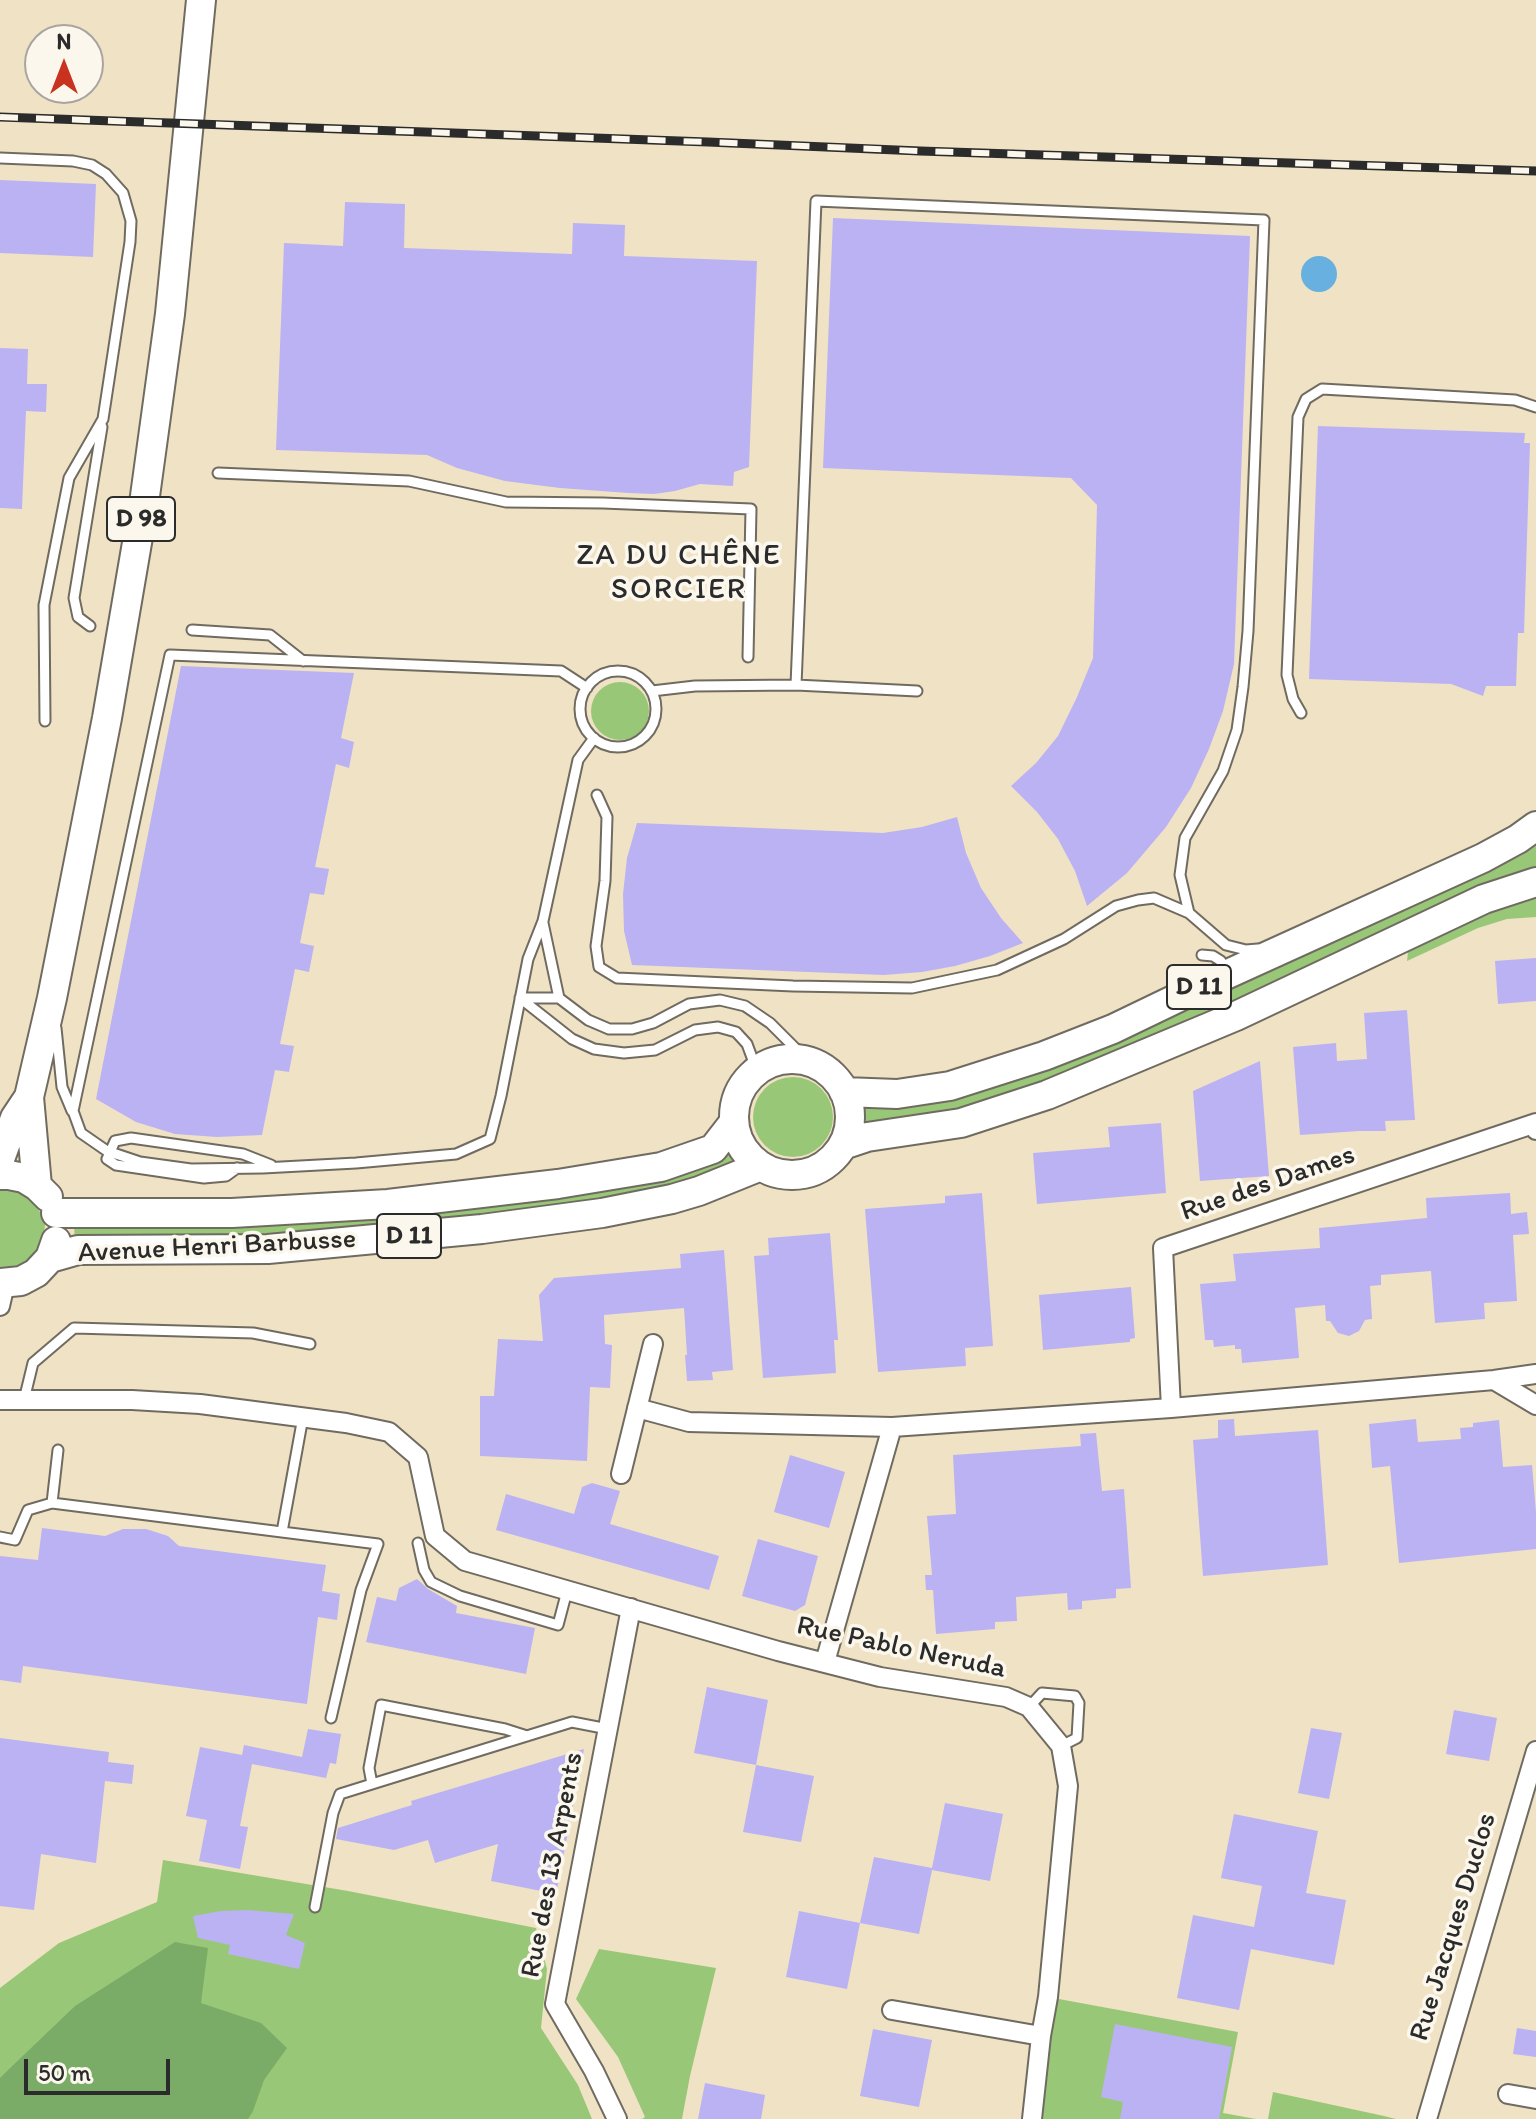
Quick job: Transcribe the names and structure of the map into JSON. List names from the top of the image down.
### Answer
{
  "streets": {
    "main road": ["D 98", "D 11", "Avenue Henri Barbusse"],
    "street": [
      "Rue des Dames",
      "Rue Pablo Neruda",
      "Rue des 13 Arpents",
      "Rue Jacques Duclos"
    ]
  },
  "crossings": [
    ["D 11", "Avenue Henri Barbusse"],
    ["Rue Pablo Neruda", "Rue des 13 Arpents"]
  ],
  "districts": ["ZA DU CHÊNE SORCIER"],
  "scale_bar": "50 m",
  "north": "top"
}
